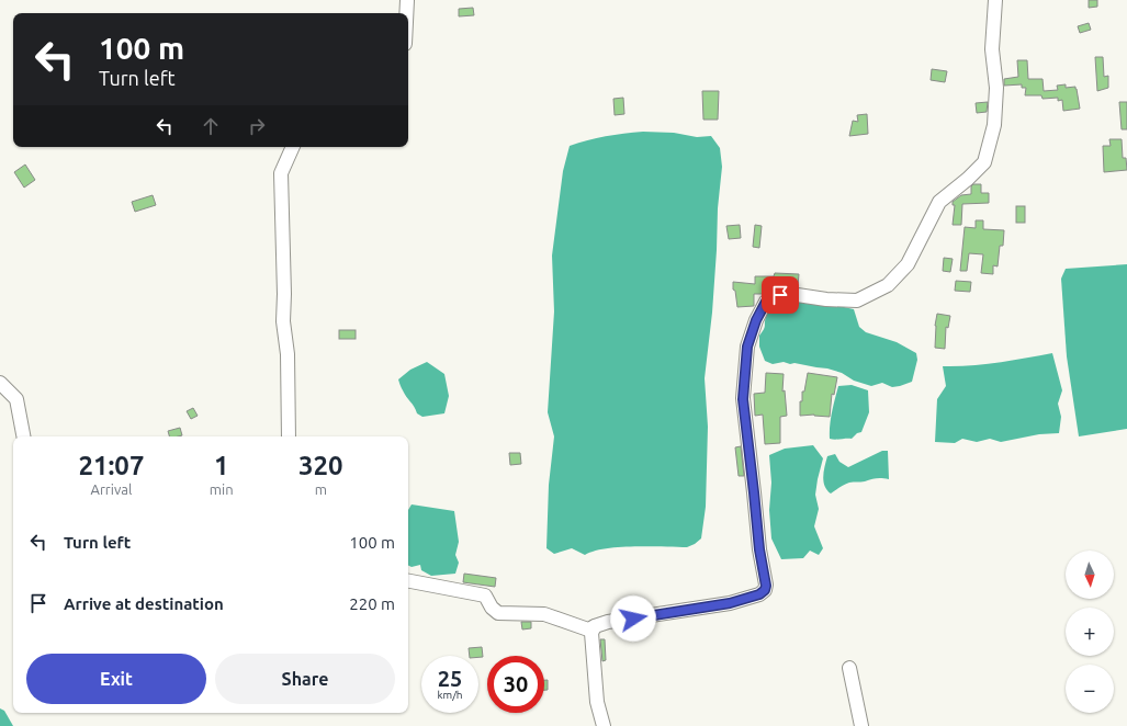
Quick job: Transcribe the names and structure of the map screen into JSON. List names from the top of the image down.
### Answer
{
  "north": "bottom",
  "page": {
    "turn": ["100 m", "Turn left"],
    "eta": [
      "21:07",
      "Arrival",
      "1",
      "min",
      "320",
      "m"
    ],
    "list": [
      {
        "name": "Turn left",
        "value": "100 m"
      },
      {
        "name": "Arrive at destination",
        "value": "220 m"
      }
    ],
    "map_buttons": ["+", "−"],
    "buttons": ["Exit", "Share"],
    "speed": "25 km/h",
    "limit": "30"
  }
}
